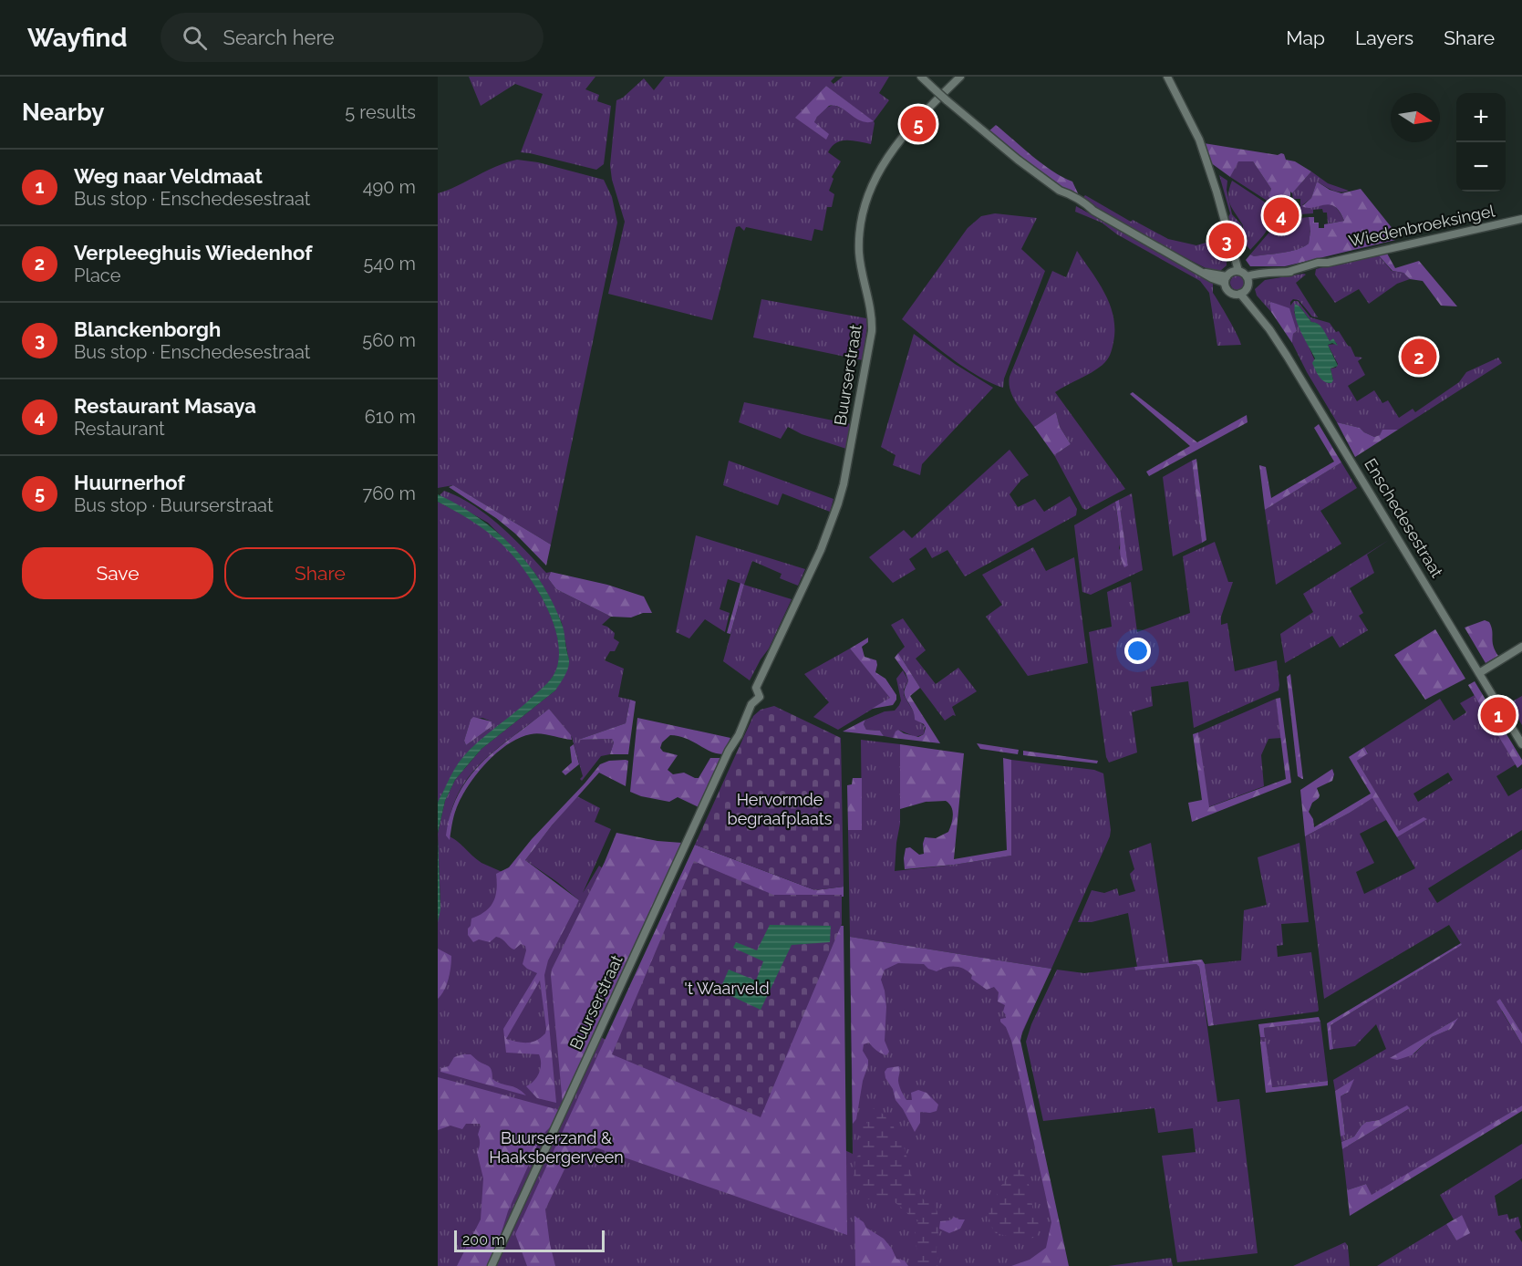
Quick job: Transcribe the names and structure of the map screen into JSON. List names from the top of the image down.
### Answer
{
  "streets": {
    "main road": ["Wiedenbroeksingel", "Buurserstraat", "Enschedesestraat"]
  },
  "parks": ["Hervormde begraafplaats", "'t Waarveld", "Buurserzand & Haaksbergerveen"],
  "scale_bar": "200 m",
  "north": "right",
  "page": {
    "header": "Wayfind",
    "search": "Search here",
    "nav": ["Map", "Layers", "Share"],
    "heading": ["Nearby", "5 results"],
    "map_buttons": ["+", "−"],
    "pins": [
      "5",
      "4",
      "3",
      "2",
      "1"
    ],
    "list": [
      {
        "mark": "1",
        "name": "Weg naar Veldmaat",
        "note": "Bus stop · Enschedesestraat",
        "value": "490 m"
      },
      {
        "mark": "2",
        "name": "Verpleeghuis Wiedenhof",
        "note": "Place",
        "value": "540 m"
      },
      {
        "mark": "3",
        "name": "Blanckenborgh",
        "note": "Bus stop · Enschedesestraat",
        "value": "560 m"
      },
      {
        "mark": "4",
        "name": "Restaurant Masaya",
        "note": "Restaurant",
        "value": "610 m"
      },
      {
        "mark": "5",
        "name": "Huurnerhof",
        "note": "Bus stop · Buurserstraat",
        "value": "760 m"
      }
    ],
    "buttons": ["Save", "Share"],
    "scale": "200 m"
  }
}
